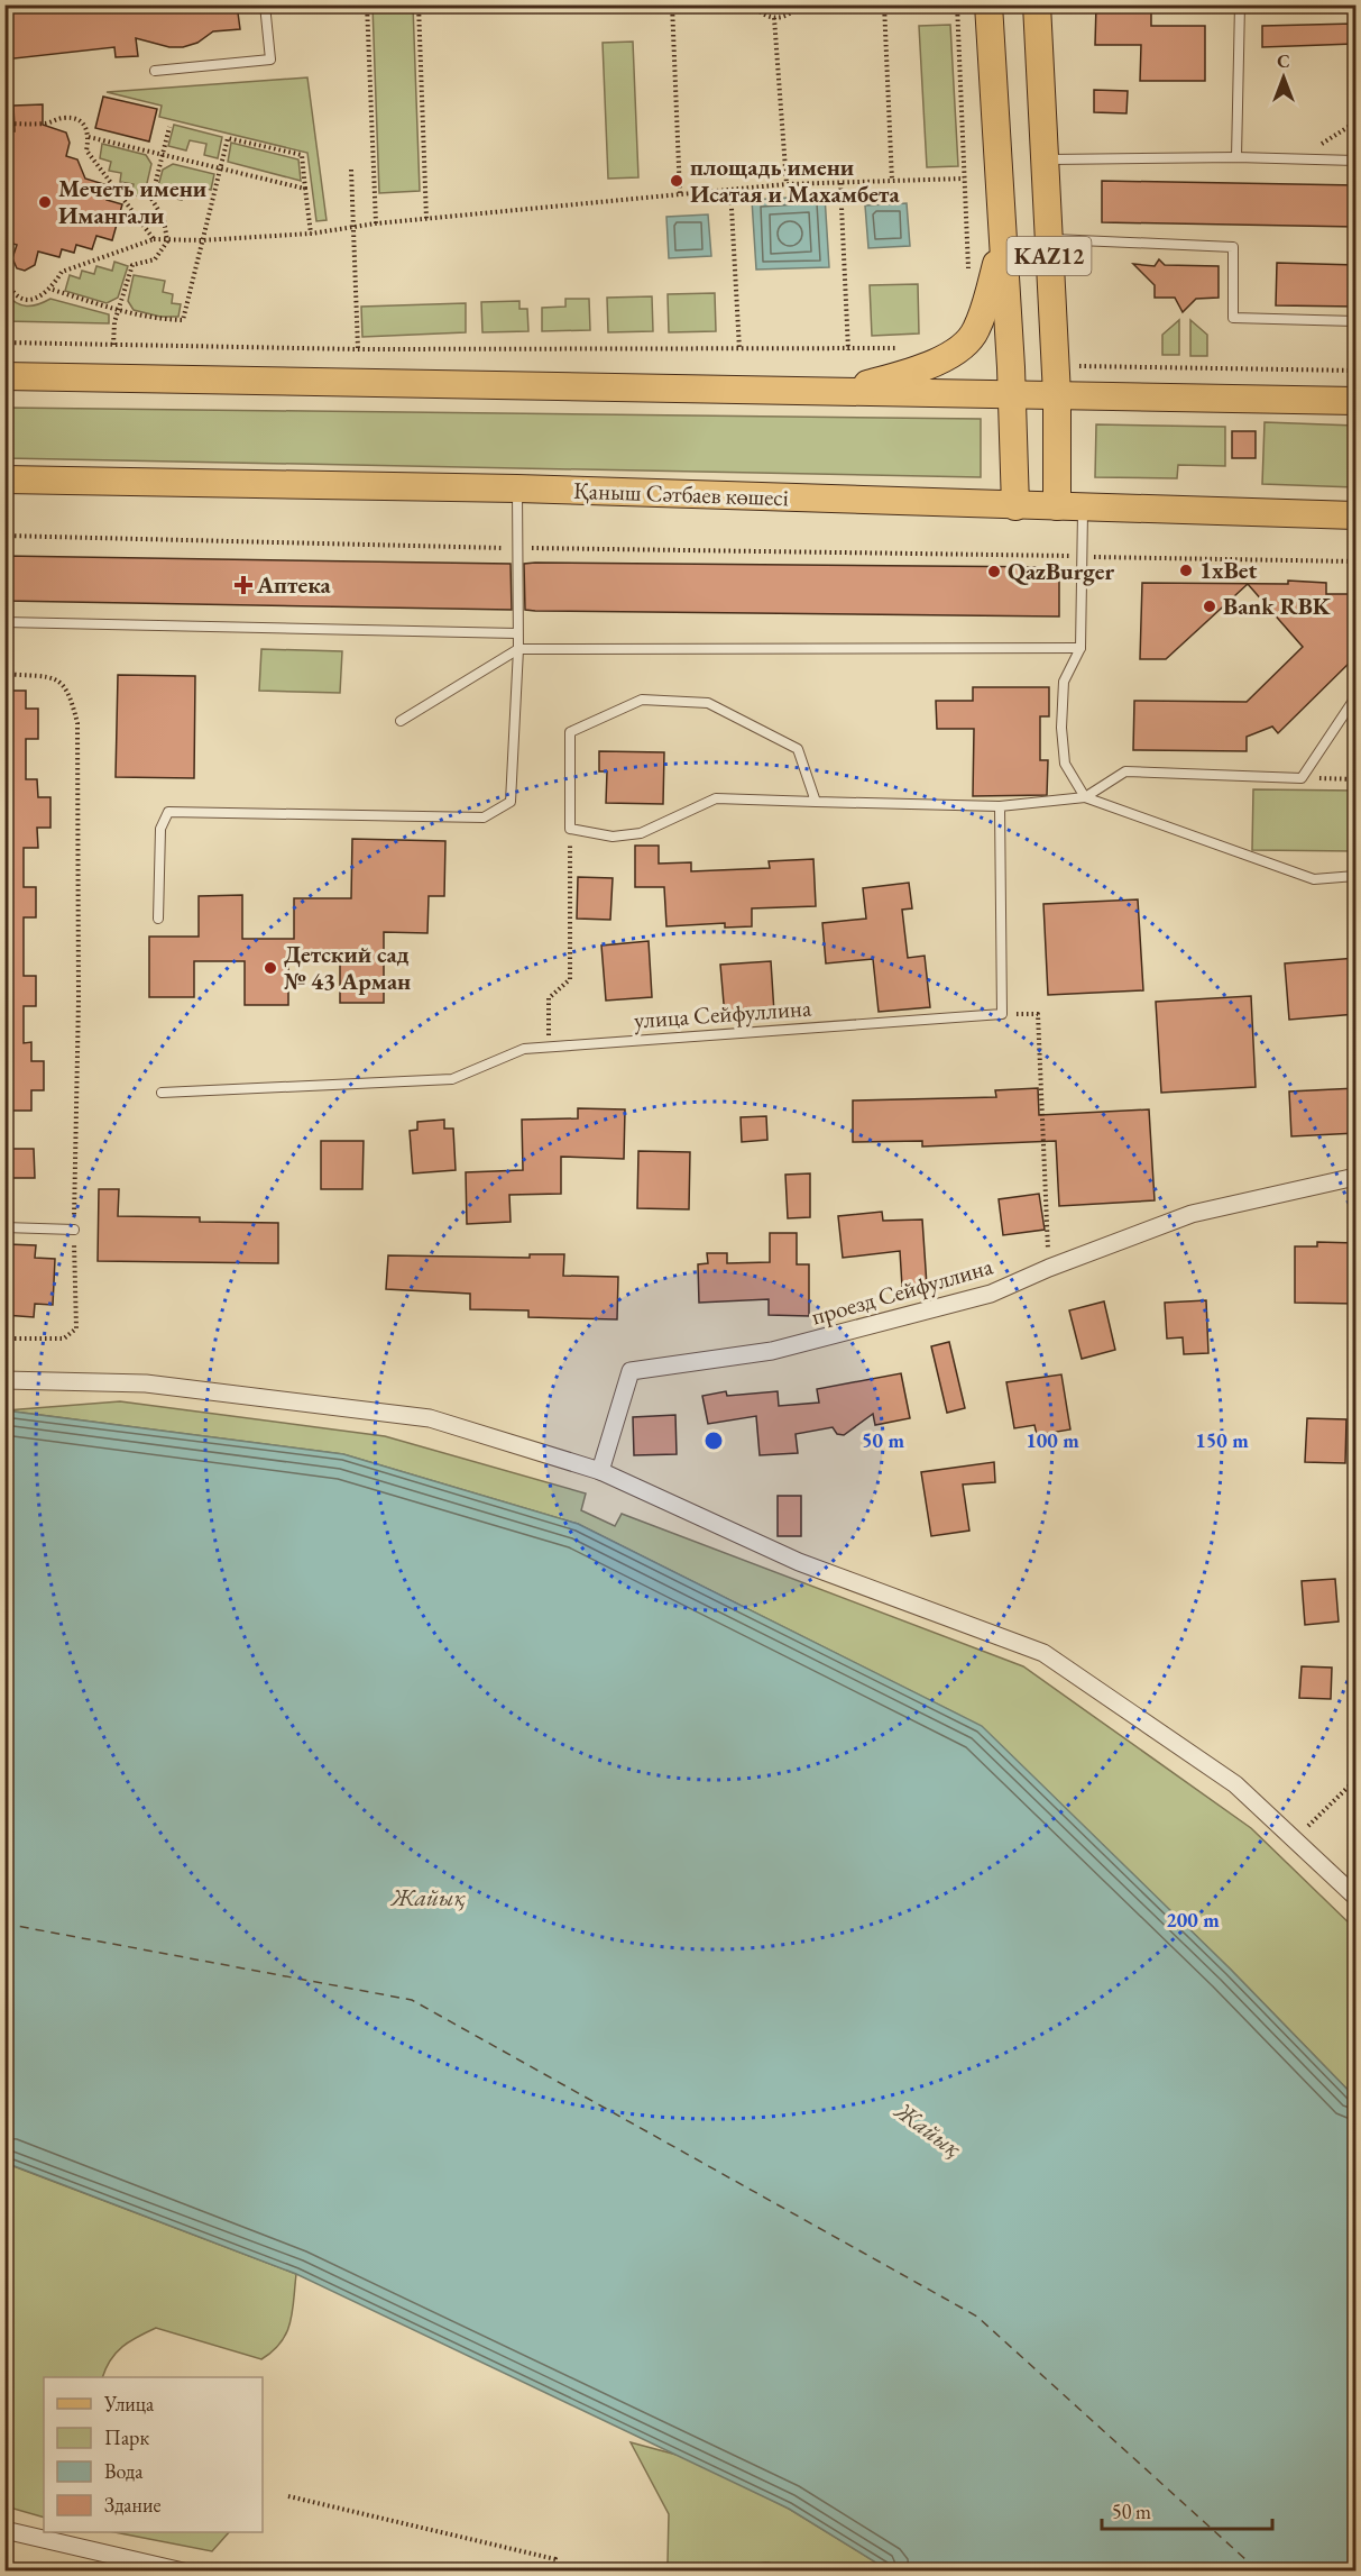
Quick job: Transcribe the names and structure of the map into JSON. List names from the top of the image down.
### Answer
{
  "streets": {
    "main road": ["KAZ12", "Қаныш Сәтбаев көшесі"],
    "street": ["проезд Сейфуллина"],
    "lane": ["улица Сейфуллина"]
  },
  "crossings": [
    ["KAZ12", "Қаныш Сәтбаев көшесі"]
  ],
  "water": ["Жайық"],
  "places": {
    "other": [
      "площадь имени Исатая и Махамбета",
      "Мечеть имени Имангали",
      "1xBet",
      "QazBurger",
      "Bank RBK",
      "Детский сад № 43 Арман"
    ],
    "health": ["Аптека"]
  },
  "legend": [
    "Улица",
    "Парк",
    "Вода",
    "Здание"
  ],
  "scale_bar": "50 m",
  "north": "top",
  "rings": [
    "50 m",
    "100 m",
    "150 m",
    "200 m"
  ]
}
